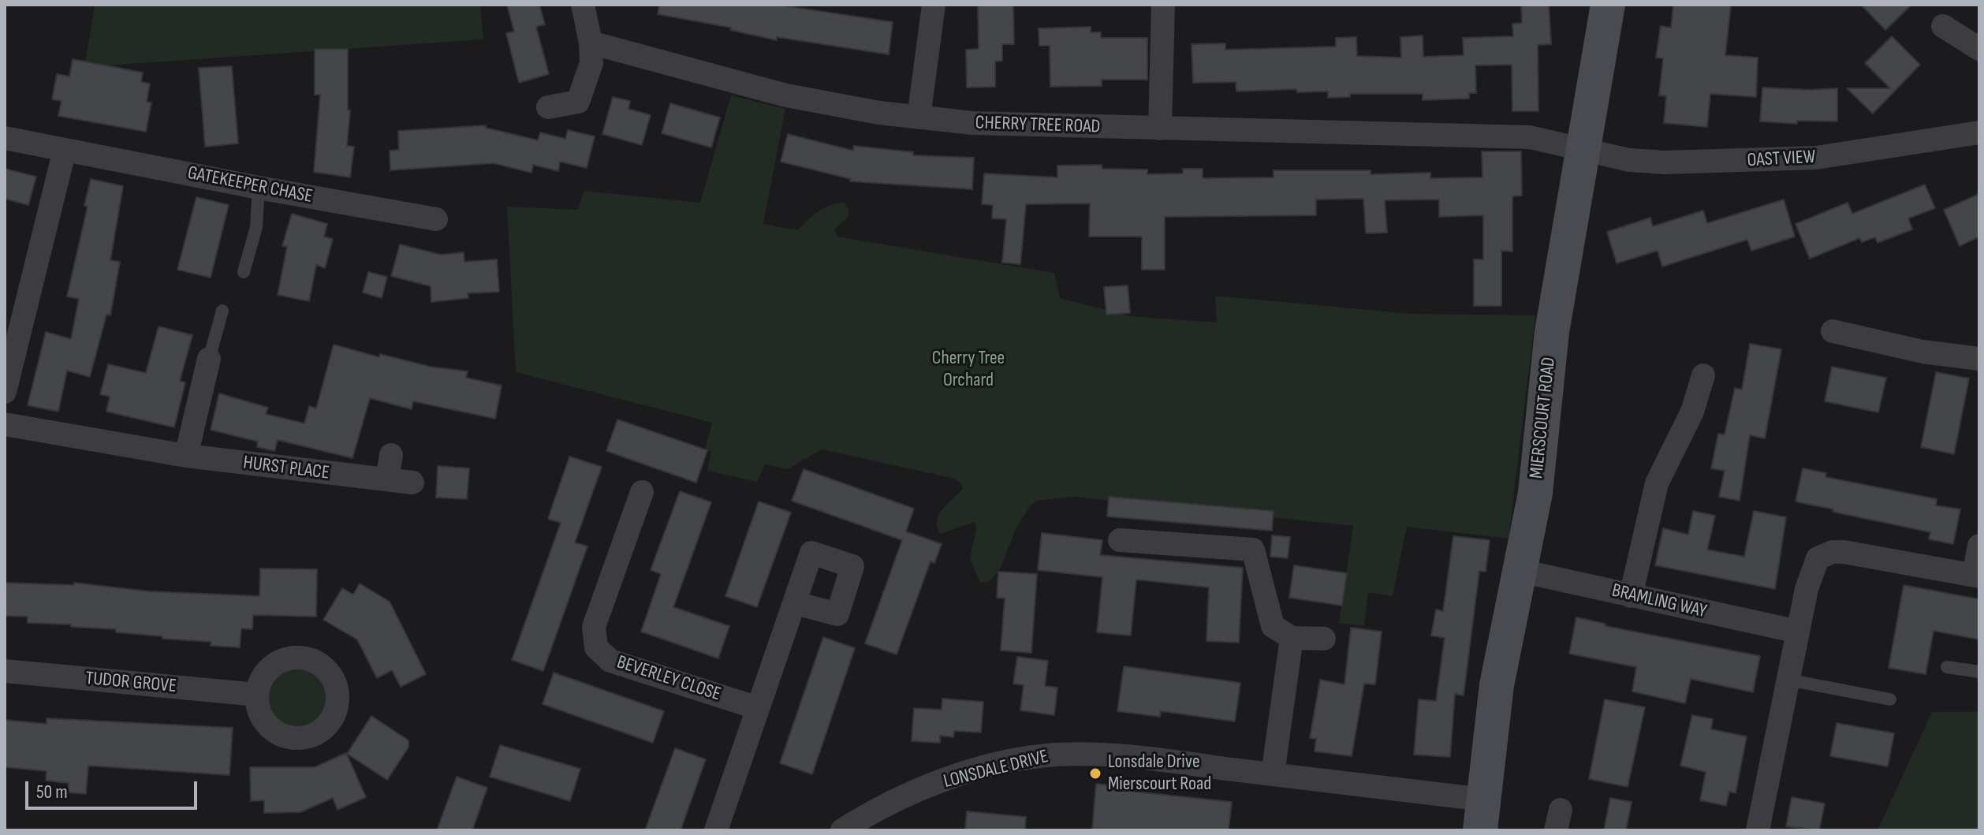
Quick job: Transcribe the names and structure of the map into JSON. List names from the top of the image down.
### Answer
{
  "streets": {
    "street": [
      "CHERRY TREE ROAD",
      "OAST VIEW",
      "GATEKEEPER CHASE",
      "MIERSCOURT ROAD",
      "HURST PLACE",
      "BRAMLING WAY",
      "BEVERLEY CLOSE",
      "TUDOR GROVE",
      "LONSDALE DRIVE"
    ]
  },
  "crossings": [
    ["CHERRY TREE ROAD", "OAST VIEW"],
    ["CHERRY TREE ROAD", "MIERSCOURT ROAD"],
    ["OAST VIEW", "MIERSCOURT ROAD"],
    ["MIERSCOURT ROAD", "BRAMLING WAY"],
    ["MIERSCOURT ROAD", "LONSDALE DRIVE"]
  ],
  "parks": ["Cherry Tree Orchard"],
  "places": ["Lonsdale Drive Mierscourt Road"],
  "scale_bar": "50 m"
}
